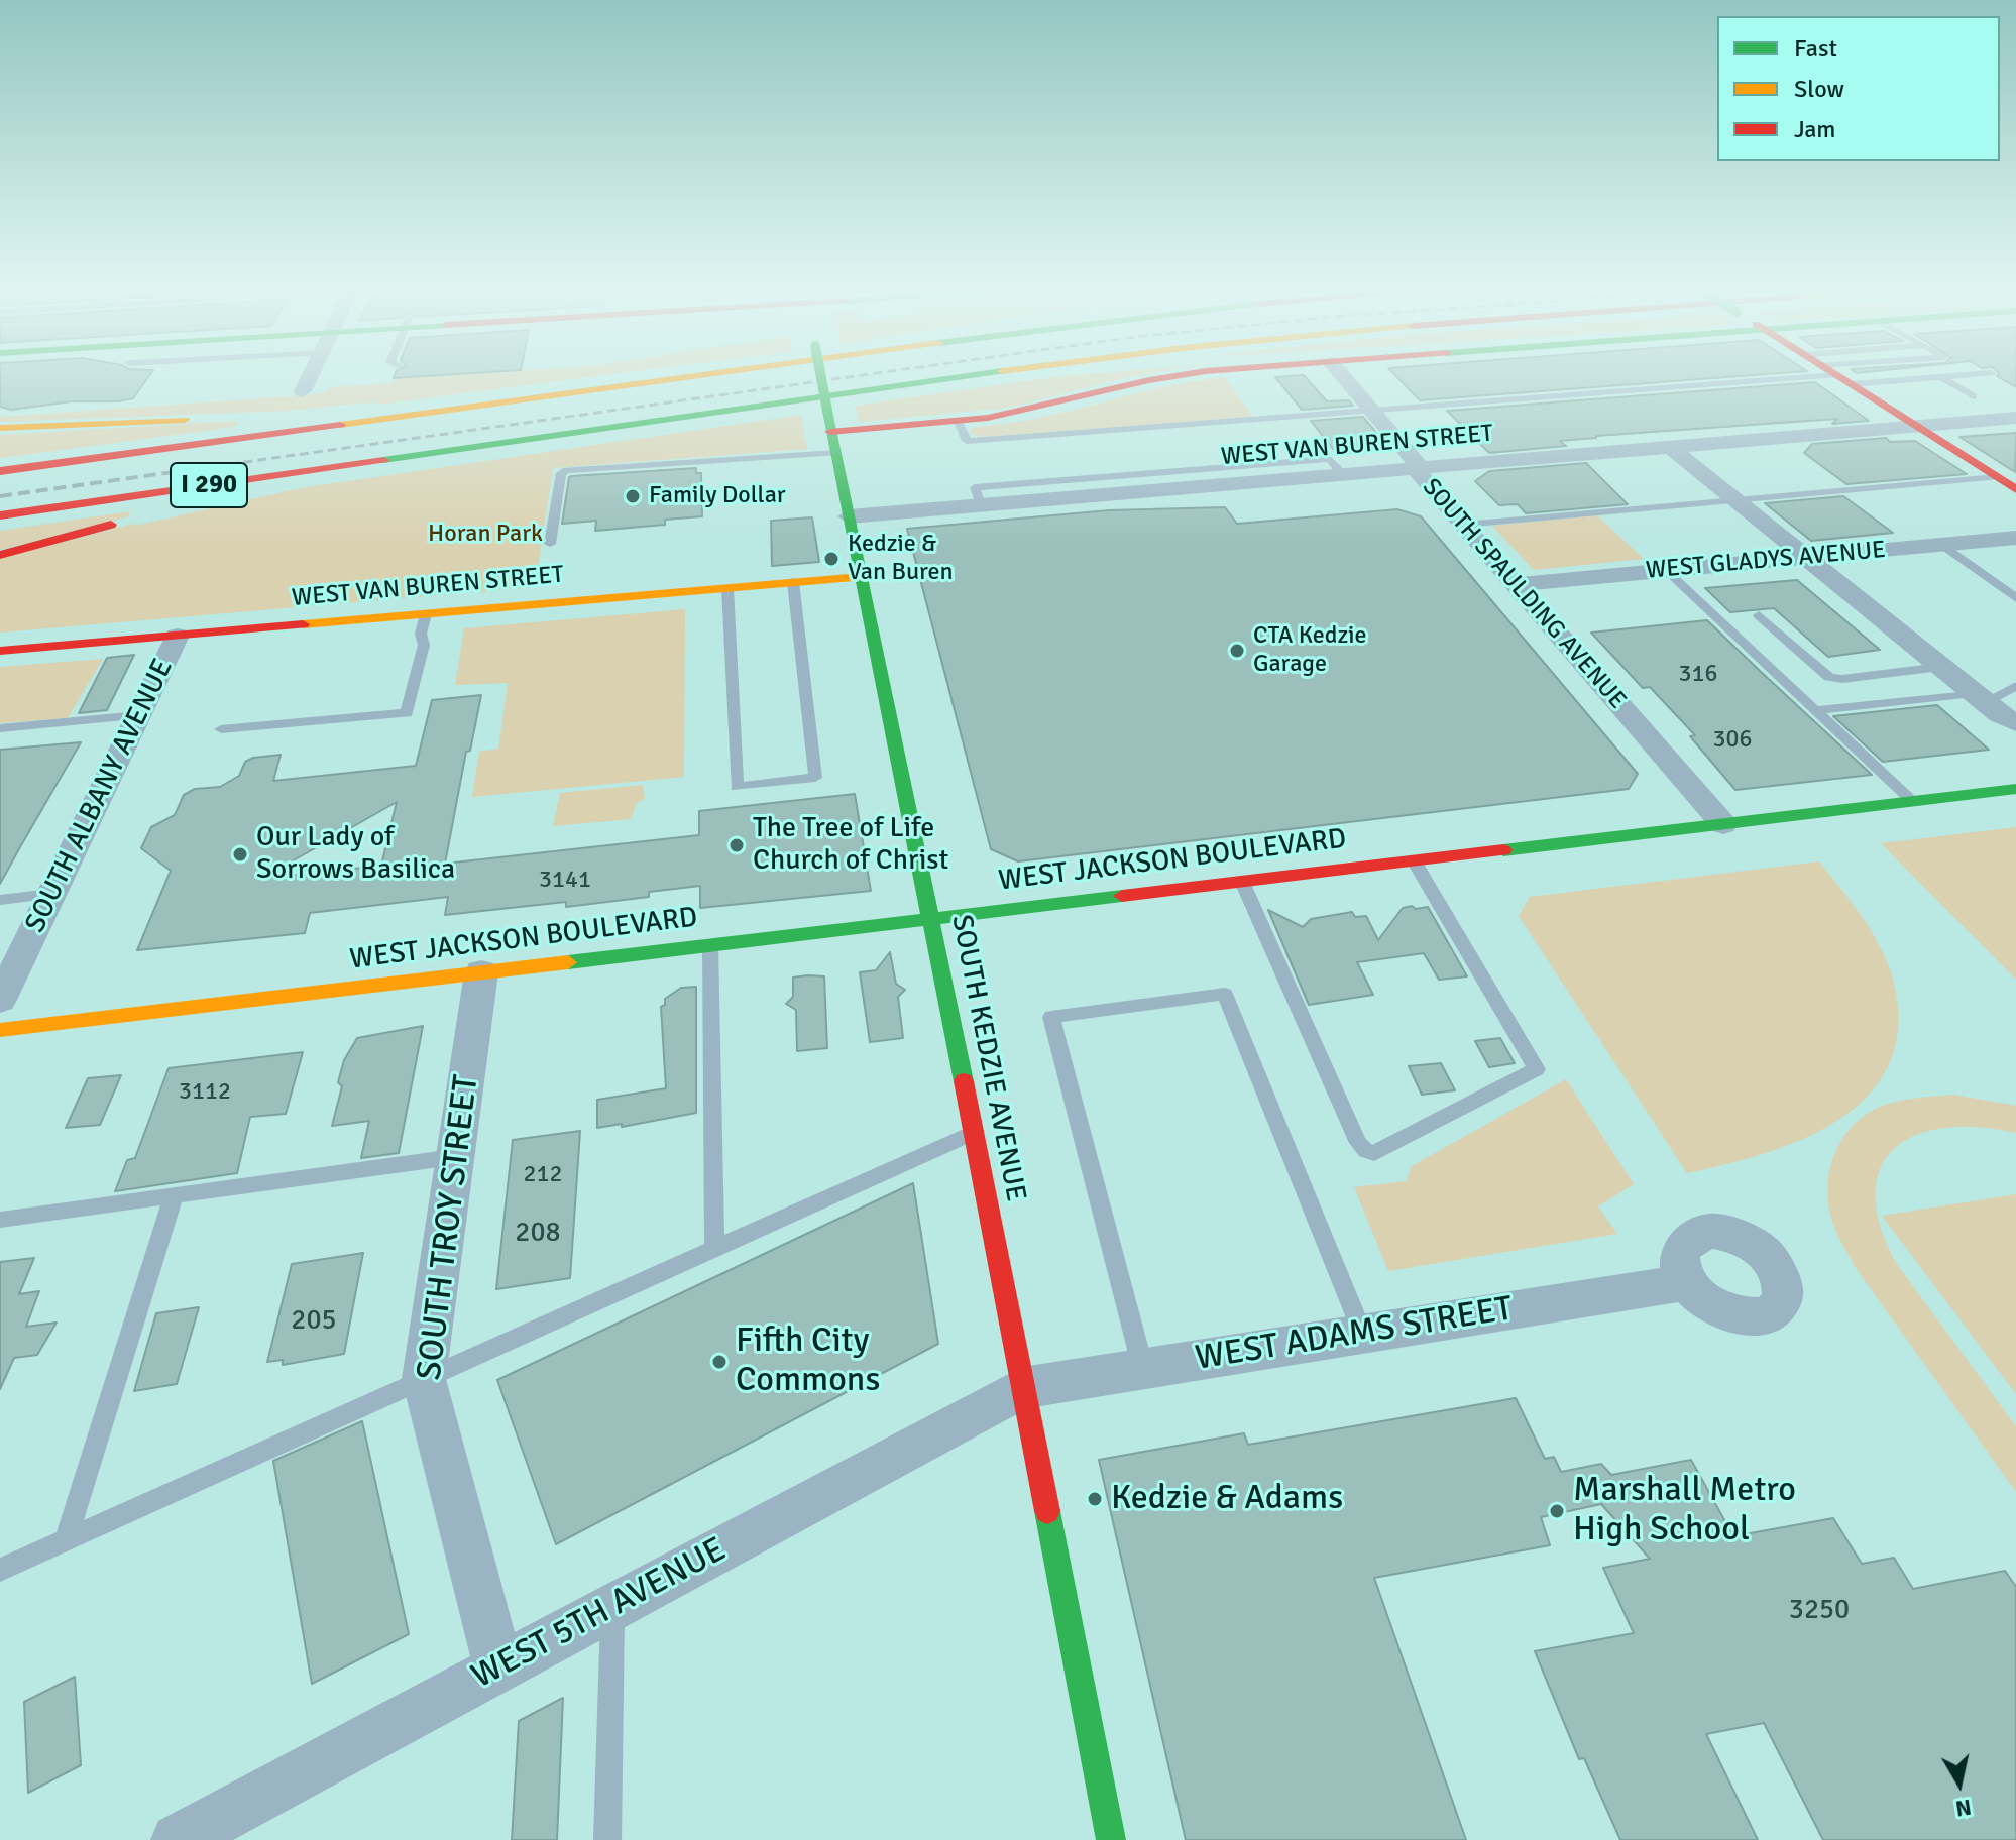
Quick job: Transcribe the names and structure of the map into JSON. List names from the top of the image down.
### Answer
{
  "streets": {
    "main road": [
      "WEST VAN BUREN STREET",
      "I 290",
      "WEST JACKSON BOULEVARD",
      "SOUTH KEDZIE AVENUE"
    ],
    "street": [
      "WEST GLADYS AVENUE",
      "SOUTH SPAULDING AVENUE",
      "SOUTH ALBANY AVENUE",
      "SOUTH TROY STREET",
      "WEST ADAMS STREET",
      "WEST 5TH AVENUE"
    ]
  },
  "crossings": [
    ["WEST VAN BUREN STREET", "SOUTH SPAULDING AVENUE"],
    ["WEST VAN BUREN STREET", "SOUTH ALBANY AVENUE"],
    ["WEST VAN BUREN STREET", "SOUTH KEDZIE AVENUE"],
    ["WEST GLADYS AVENUE", "SOUTH SPAULDING AVENUE"],
    ["SOUTH SPAULDING AVENUE", "WEST JACKSON BOULEVARD"],
    ["WEST JACKSON BOULEVARD", "SOUTH KEDZIE AVENUE"],
    ["WEST JACKSON BOULEVARD", "SOUTH TROY STREET"],
    ["SOUTH KEDZIE AVENUE", "WEST ADAMS STREET"],
    ["SOUTH KEDZIE AVENUE", "WEST 5TH AVENUE"],
    ["SOUTH TROY STREET", "WEST 5TH AVENUE"],
    ["WEST ADAMS STREET", "WEST 5TH AVENUE"]
  ],
  "parks": ["Horan Park"],
  "places": [
    "Family Dollar",
    "Kedzie & Van Buren",
    "CTA Kedzie Garage",
    "The Tree of Life Church of Christ",
    "Our Lady of Sorrows Basilica",
    "Fifth City Commons",
    "Kedzie & Adams",
    "Marshall Metro High School"
  ],
  "house_numbers": [
    "316",
    "306",
    "3141",
    "3112",
    "212",
    "208",
    "205",
    "3250"
  ],
  "legend": ["Fast", "Slow", "Jam"],
  "north": "bottom"
}
